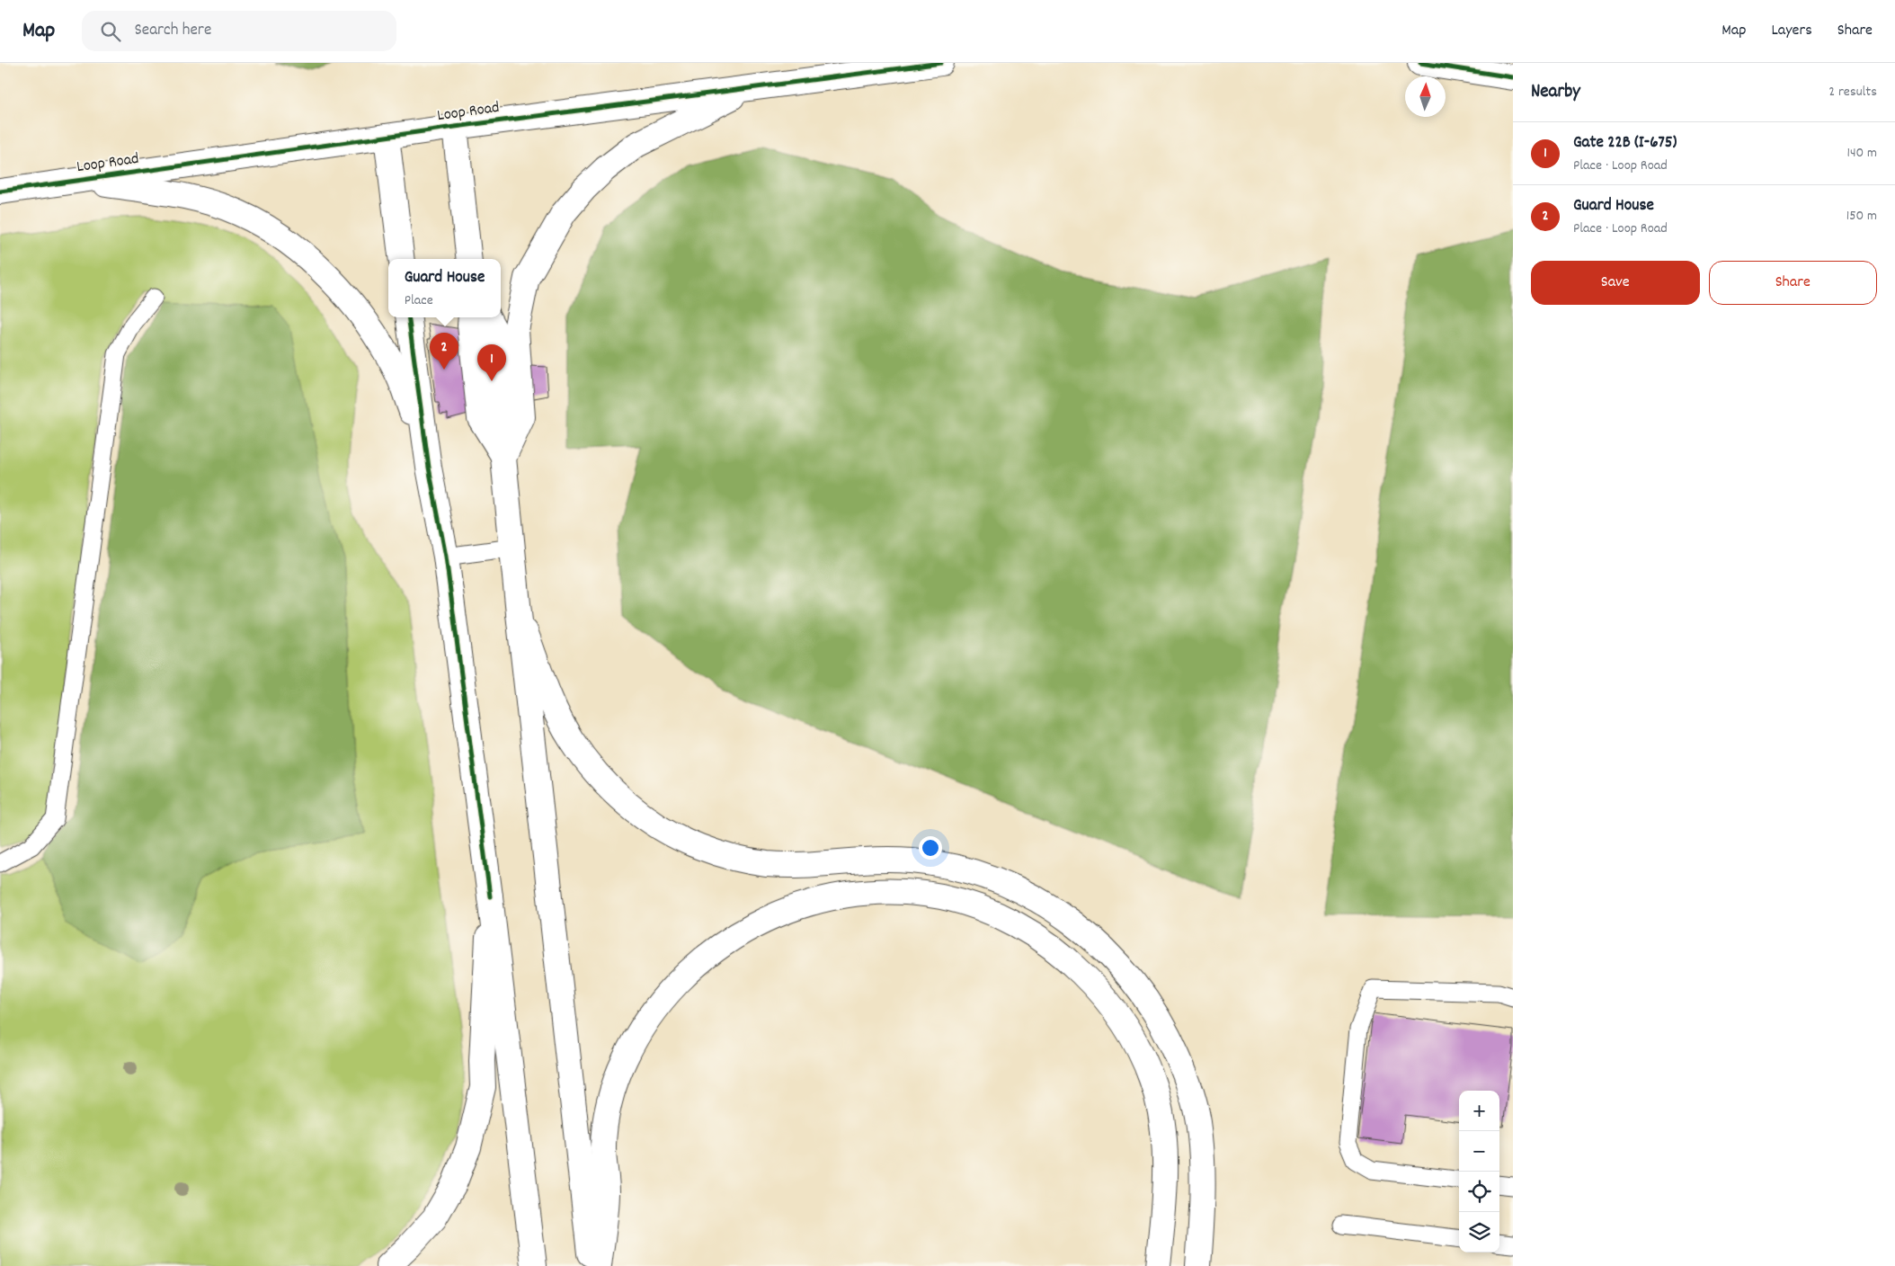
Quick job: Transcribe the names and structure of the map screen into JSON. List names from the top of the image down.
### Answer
{
  "streets": {
    "main road": ["Loop Road"]
  },
  "north": "top",
  "page": {
    "header": "Map",
    "search": "Search here",
    "nav": ["Map", "Layers", "Share"],
    "heading": ["Nearby", "2 results"],
    "list": [
      {
        "mark": "1",
        "name": "Gate 22B (I-675)",
        "note": "Place · Loop Road",
        "value": "140 m"
      },
      {
        "mark": "2",
        "name": "Guard House",
        "note": "Place · Loop Road",
        "value": "150 m"
      }
    ],
    "buttons": ["Save", "Share"],
    "popup": ["Guard House", "Place"],
    "pins": ["2", "1"],
    "map_buttons": ["+", "−"]
  }
}
